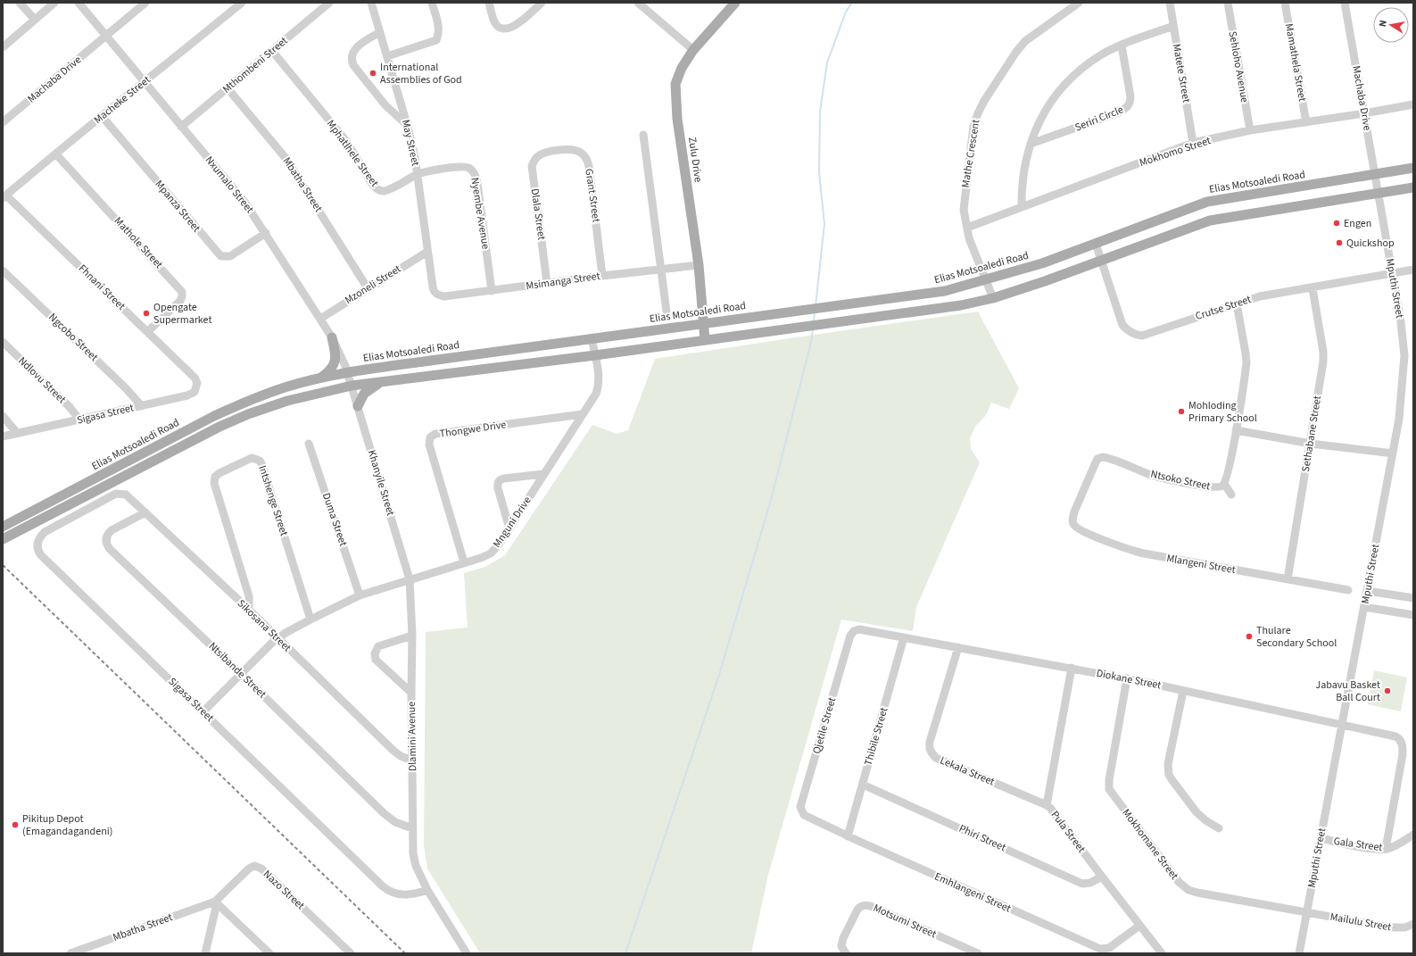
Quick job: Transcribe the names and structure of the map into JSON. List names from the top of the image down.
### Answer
{
  "streets": {
    "main road": ["Zulu Drive", "Elias Motsoaledi Road"],
    "street": [
      "Mamathela Street",
      "Mthombeni Street",
      "Sehloho Avenue",
      "Matete Street",
      "Machaba Drive",
      "Macheke Street",
      "Seriri Circle",
      "May Street",
      "Mokhomo Street",
      "Mphatlhele Street",
      "Mathe Crescent",
      "Nxumalo Street",
      "Mbatha Street",
      "Grant Street",
      "Mpanza Street",
      "Nyembe Avenue",
      "Dlala Street",
      "Mathole Street",
      "Msimanga Street",
      "Mzoneli Street",
      "Fhnani Street",
      "Mputhi Street",
      "Crutse Street",
      "Ngcobo Street",
      "Ndlovu Street",
      "Sigasa Street",
      "Thongwe Drive",
      "Sethabane Street",
      "Ntsoko Street",
      "Khanyile Street",
      "Intshenge Street",
      "Duma Street",
      "Mnguni Drive",
      "Mlangeni Street",
      "Sikosana Street",
      "Ntsibande Street",
      "Diokane Street",
      "Qjetile Street",
      "Dlamini Avenue",
      "Thibile Street",
      "Lekala Street",
      "Pula Street",
      "Phiri Street",
      "Mokhomane Street",
      "Gala Street",
      "Nazo Street",
      "Emhlangeni Street",
      "Motsumi Street",
      "Mailulu Street"
    ]
  },
  "crossings": [
    ["Mamathela Street", "Mokhomo Street"],
    ["Mthombeni Street", "Mphatlhele Street"],
    ["Mthombeni Street", "Nxumalo Street"],
    ["Mthombeni Street", "Mbatha Street"],
    ["Sehloho Avenue", "Mokhomo Street"],
    ["Matete Street", "Mokhomo Street"],
    ["Machaba Drive", "Mokhomo Street"],
    ["Machaba Drive", "Elias Motsoaledi Road"],
    ["Machaba Drive", "Nxumalo Street"],
    ["Machaba Drive", "Mputhi Street"],
    ["Macheke Street", "Nxumalo Street"],
    ["Macheke Street", "Mpanza Street"],
    ["Macheke Street", "Mathole Street"],
    ["Macheke Street", "Fhnani Street"],
    ["May Street", "Mphatlhele Street"],
    ["May Street", "Nyembe Avenue"],
    ["May Street", "Msimanga Street"],
    ["May Street", "Mzoneli Street"],
    ["Mokhomo Street", "Mathe Crescent"],
    ["Mphatlhele Street", "Nyembe Avenue"],
    ["Mathe Crescent", "Elias Motsoaledi Road"],
    ["Zulu Drive", "Elias Motsoaledi Road"],
    ["Zulu Drive", "Msimanga Street"],
    ["Elias Motsoaledi Road", "Nxumalo Street"],
    ["Elias Motsoaledi Road", "Mputhi Street"],
    ["Elias Motsoaledi Road", "Crutse Street"],
    ["Elias Motsoaledi Road", "Khanyile Street"],
    ["Elias Motsoaledi Road", "Mnguni Drive"],
    ["Nxumalo Street", "Mpanza Street"],
    ["Nxumalo Street", "Mzoneli Street"],
    ["Nxumalo Street", "Khanyile Street"],
    ["Mbatha Street", "Mzoneli Street"],
    ["Mbatha Street", "Nazo Street"],
    ["Grant Street", "Dlala Street"],
    ["Grant Street", "Msimanga Street"],
    ["Nyembe Avenue", "Msimanga Street"],
    ["Dlala Street", "Msimanga Street"],
    ["Mathole Street", "Fhnani Street"],
    ["Fhnani Street", "Sigasa Street"],
    ["Mputhi Street", "Crutse Street"],
    ["Mputhi Street", "Diokane Street"],
    ["Mputhi Street", "Mokhomane Street"],
    ["Mputhi Street", "Gala Street"],
    ["Mputhi Street", "Mailulu Street"],
    ["Crutse Street", "Sethabane Street"],
    ["Crutse Street", "Ntsoko Street"],
    ["Ngcobo Street", "Sigasa Street"],
    ["Ndlovu Street", "Sigasa Street"],
    ["Sigasa Street", "Mnguni Drive"],
    ["Sigasa Street", "Sikosana Street"],
    ["Sigasa Street", "Dlamini Avenue"],
    ["Thongwe Drive", "Mnguni Drive"],
    ["Sethabane Street", "Mlangeni Street"],
    ["Ntsoko Street", "Mlangeni Street"],
    ["Khanyile Street", "Mnguni Drive"],
    ["Khanyile Street", "Dlamini Avenue"],
    ["Intshenge Street", "Mnguni Drive"],
    ["Intshenge Street", "Sikosana Street"],
    ["Duma Street", "Mnguni Drive"],
    ["Mnguni Drive", "Sikosana Street"],
    ["Mnguni Drive", "Ntsibande Street"],
    ["Mnguni Drive", "Dlamini Avenue"],
    ["Sikosana Street", "Ntsibande Street"],
    ["Sikosana Street", "Dlamini Avenue"],
    ["Ntsibande Street", "Dlamini Avenue"],
    ["Diokane Street", "Qjetile Street"],
    ["Diokane Street", "Thibile Street"],
    ["Diokane Street", "Lekala Street"],
    ["Diokane Street", "Pula Street"],
    ["Diokane Street", "Mokhomane Street"],
    ["Diokane Street", "Gala Street"],
    ["Qjetile Street", "Emhlangeni Street"],
    ["Thibile Street", "Phiri Street"],
    ["Thibile Street", "Emhlangeni Street"],
    ["Lekala Street", "Pula Street"],
    ["Pula Street", "Phiri Street"],
    ["Pula Street", "Emhlangeni Street"],
    ["Mokhomane Street", "Mailulu Street"]
  ],
  "places": [
    "International Assemblies of God",
    "Engen",
    "Quickshop",
    "Opengate Supermarket",
    "Mohloding Primary School",
    "Thulare Secondary School",
    "Jabavu Basket Ball Court",
    "Pikitup Depot (Emagandagandeni)"
  ],
  "north": "left"
}
